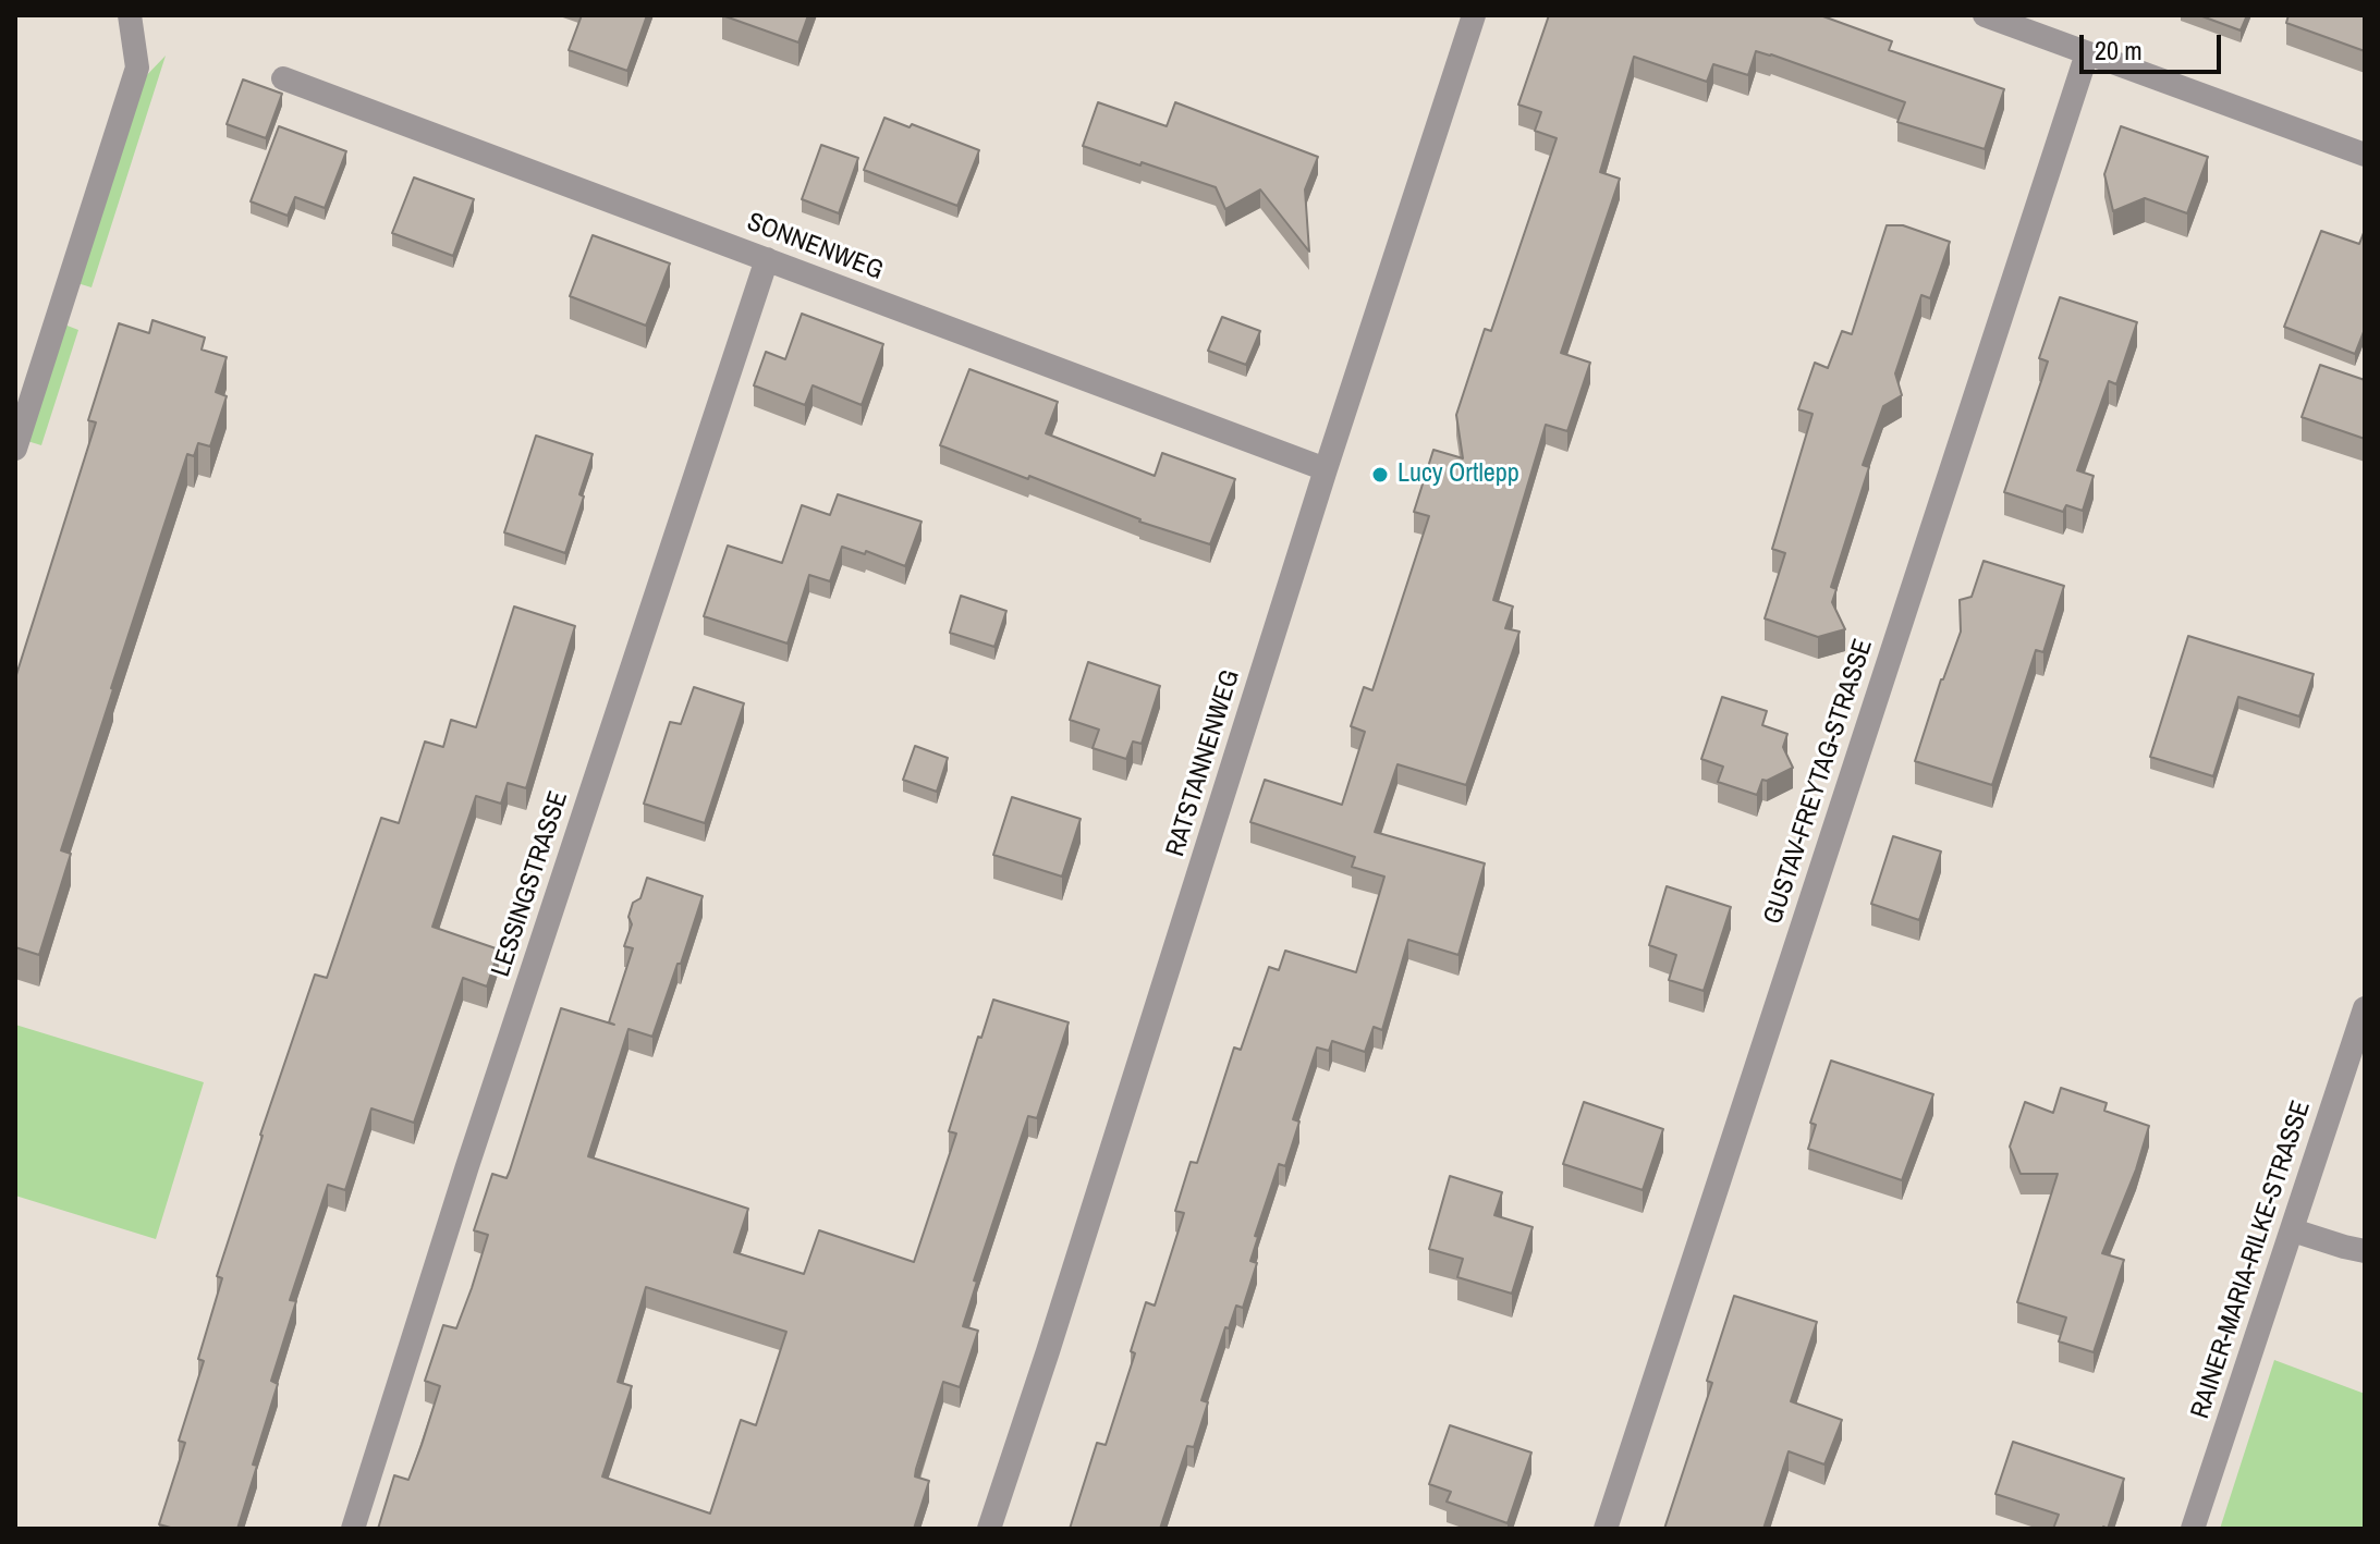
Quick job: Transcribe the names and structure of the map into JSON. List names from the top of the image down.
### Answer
{
  "streets": {
    "street": [
      "SONNENWEG",
      "RATSTANNENWEG",
      "GUSTAV-FREYTAG-STRASSE",
      "LESSINGSTRASSE",
      "RAINER-MARIA-RILKE-STRASSE"
    ]
  },
  "crossings": [
    ["SONNENWEG", "RATSTANNENWEG"],
    ["SONNENWEG", "LESSINGSTRASSE"]
  ],
  "places": ["Lucy Ortlepp"],
  "scale_bar": "20 m"
}
